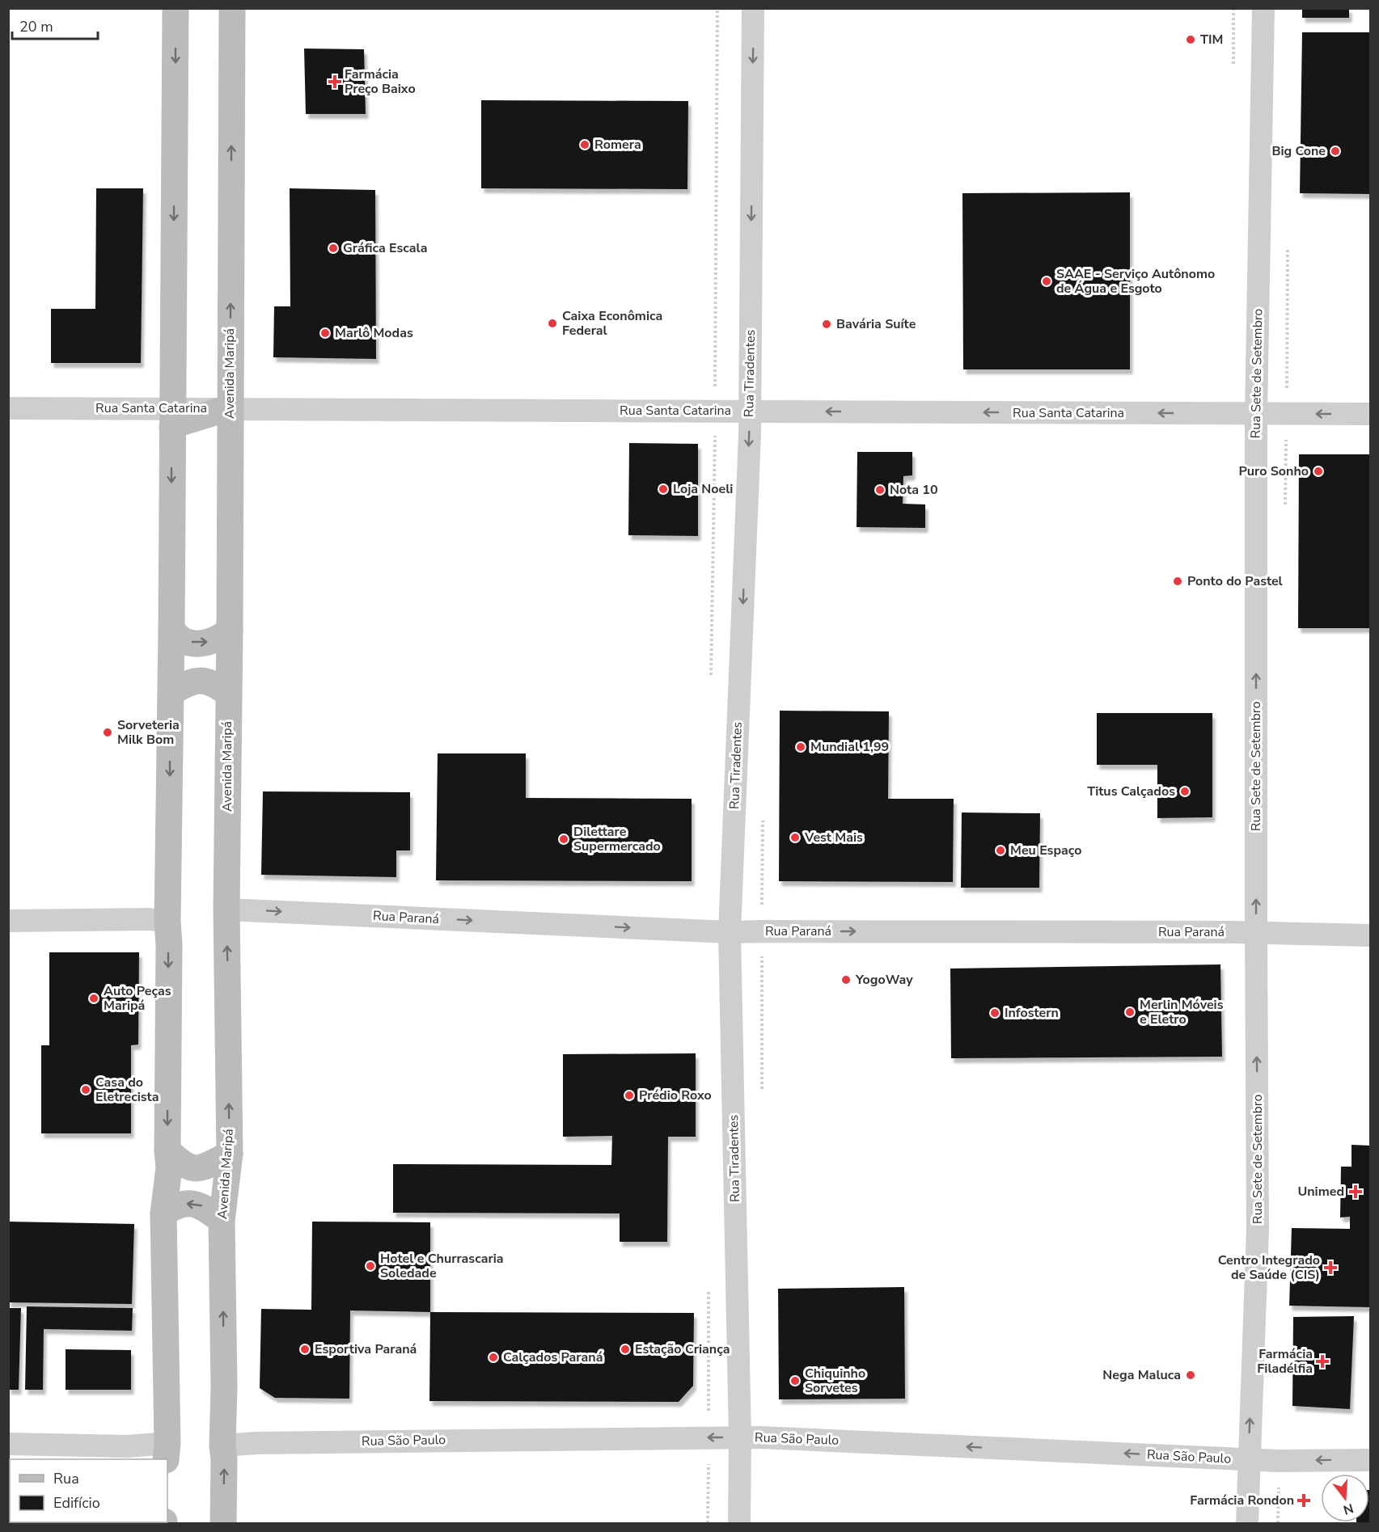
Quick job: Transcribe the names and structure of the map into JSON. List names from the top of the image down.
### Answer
{
  "streets": {
    "main road": ["Avenida Maripá"],
    "street": [
      "Rua Tiradentes",
      "Rua Sete de Setembro",
      "Rua Santa Catarina",
      "Rua Paraná",
      "Rua São Paulo"
    ]
  },
  "crossings": [
    ["Avenida Maripá", "Rua Santa Catarina"],
    ["Avenida Maripá", "Rua Paraná"],
    ["Avenida Maripá", "Rua São Paulo"],
    ["Rua Tiradentes", "Rua Santa Catarina"],
    ["Rua Tiradentes", "Rua Paraná"],
    ["Rua Tiradentes", "Rua São Paulo"],
    ["Rua Sete de Setembro", "Rua Santa Catarina"],
    ["Rua Sete de Setembro", "Rua Paraná"],
    ["Rua Sete de Setembro", "Rua São Paulo"]
  ],
  "one_way": [
    "Rua Tiradentes",
    "Rua Sete de Setembro",
    "Rua Santa Catarina",
    "Rua Paraná",
    "Rua São Paulo"
  ],
  "places": {
    "other": [
      "TIM",
      "Romera",
      "Big Cone",
      "Gráfica Escala",
      "SAAE - Serviço Autônomo de Água e Esgoto",
      "Caixa Econômica Federal",
      "Bavária Suíte",
      "Marlô Modas",
      "Puro Sonho",
      "Loja Noeli",
      "Nota 10",
      "Ponto do Pastel",
      "Sorveteria Milk Bom",
      "Mundial 1,99",
      "Titus Calçados",
      "Vest Mais",
      "Dilettare Supermercado",
      "Meu Espaço",
      "YogoWay",
      "Auto Peças Maripá",
      "Merlin Móveis e Eletro",
      "Infostern",
      "Casa do Eletrecista",
      "Prédio Roxo",
      "Hotel e Churrascaria Soledade",
      "Esportiva Paraná",
      "Estação Criança",
      "Calçados Paraná",
      "Nega Maluca",
      "Chiquinho Sorvetes"
    ],
    "health": [
      "Farmácia Preço Baixo",
      "Unimed",
      "Centro Integrado de Saúde (CIS)",
      "Farmácia Filadélfia",
      "Farmácia Rondon"
    ]
  },
  "legend": ["Rua", "Edifício"],
  "scale_bar": "20 m",
  "north": "bottom"
}
